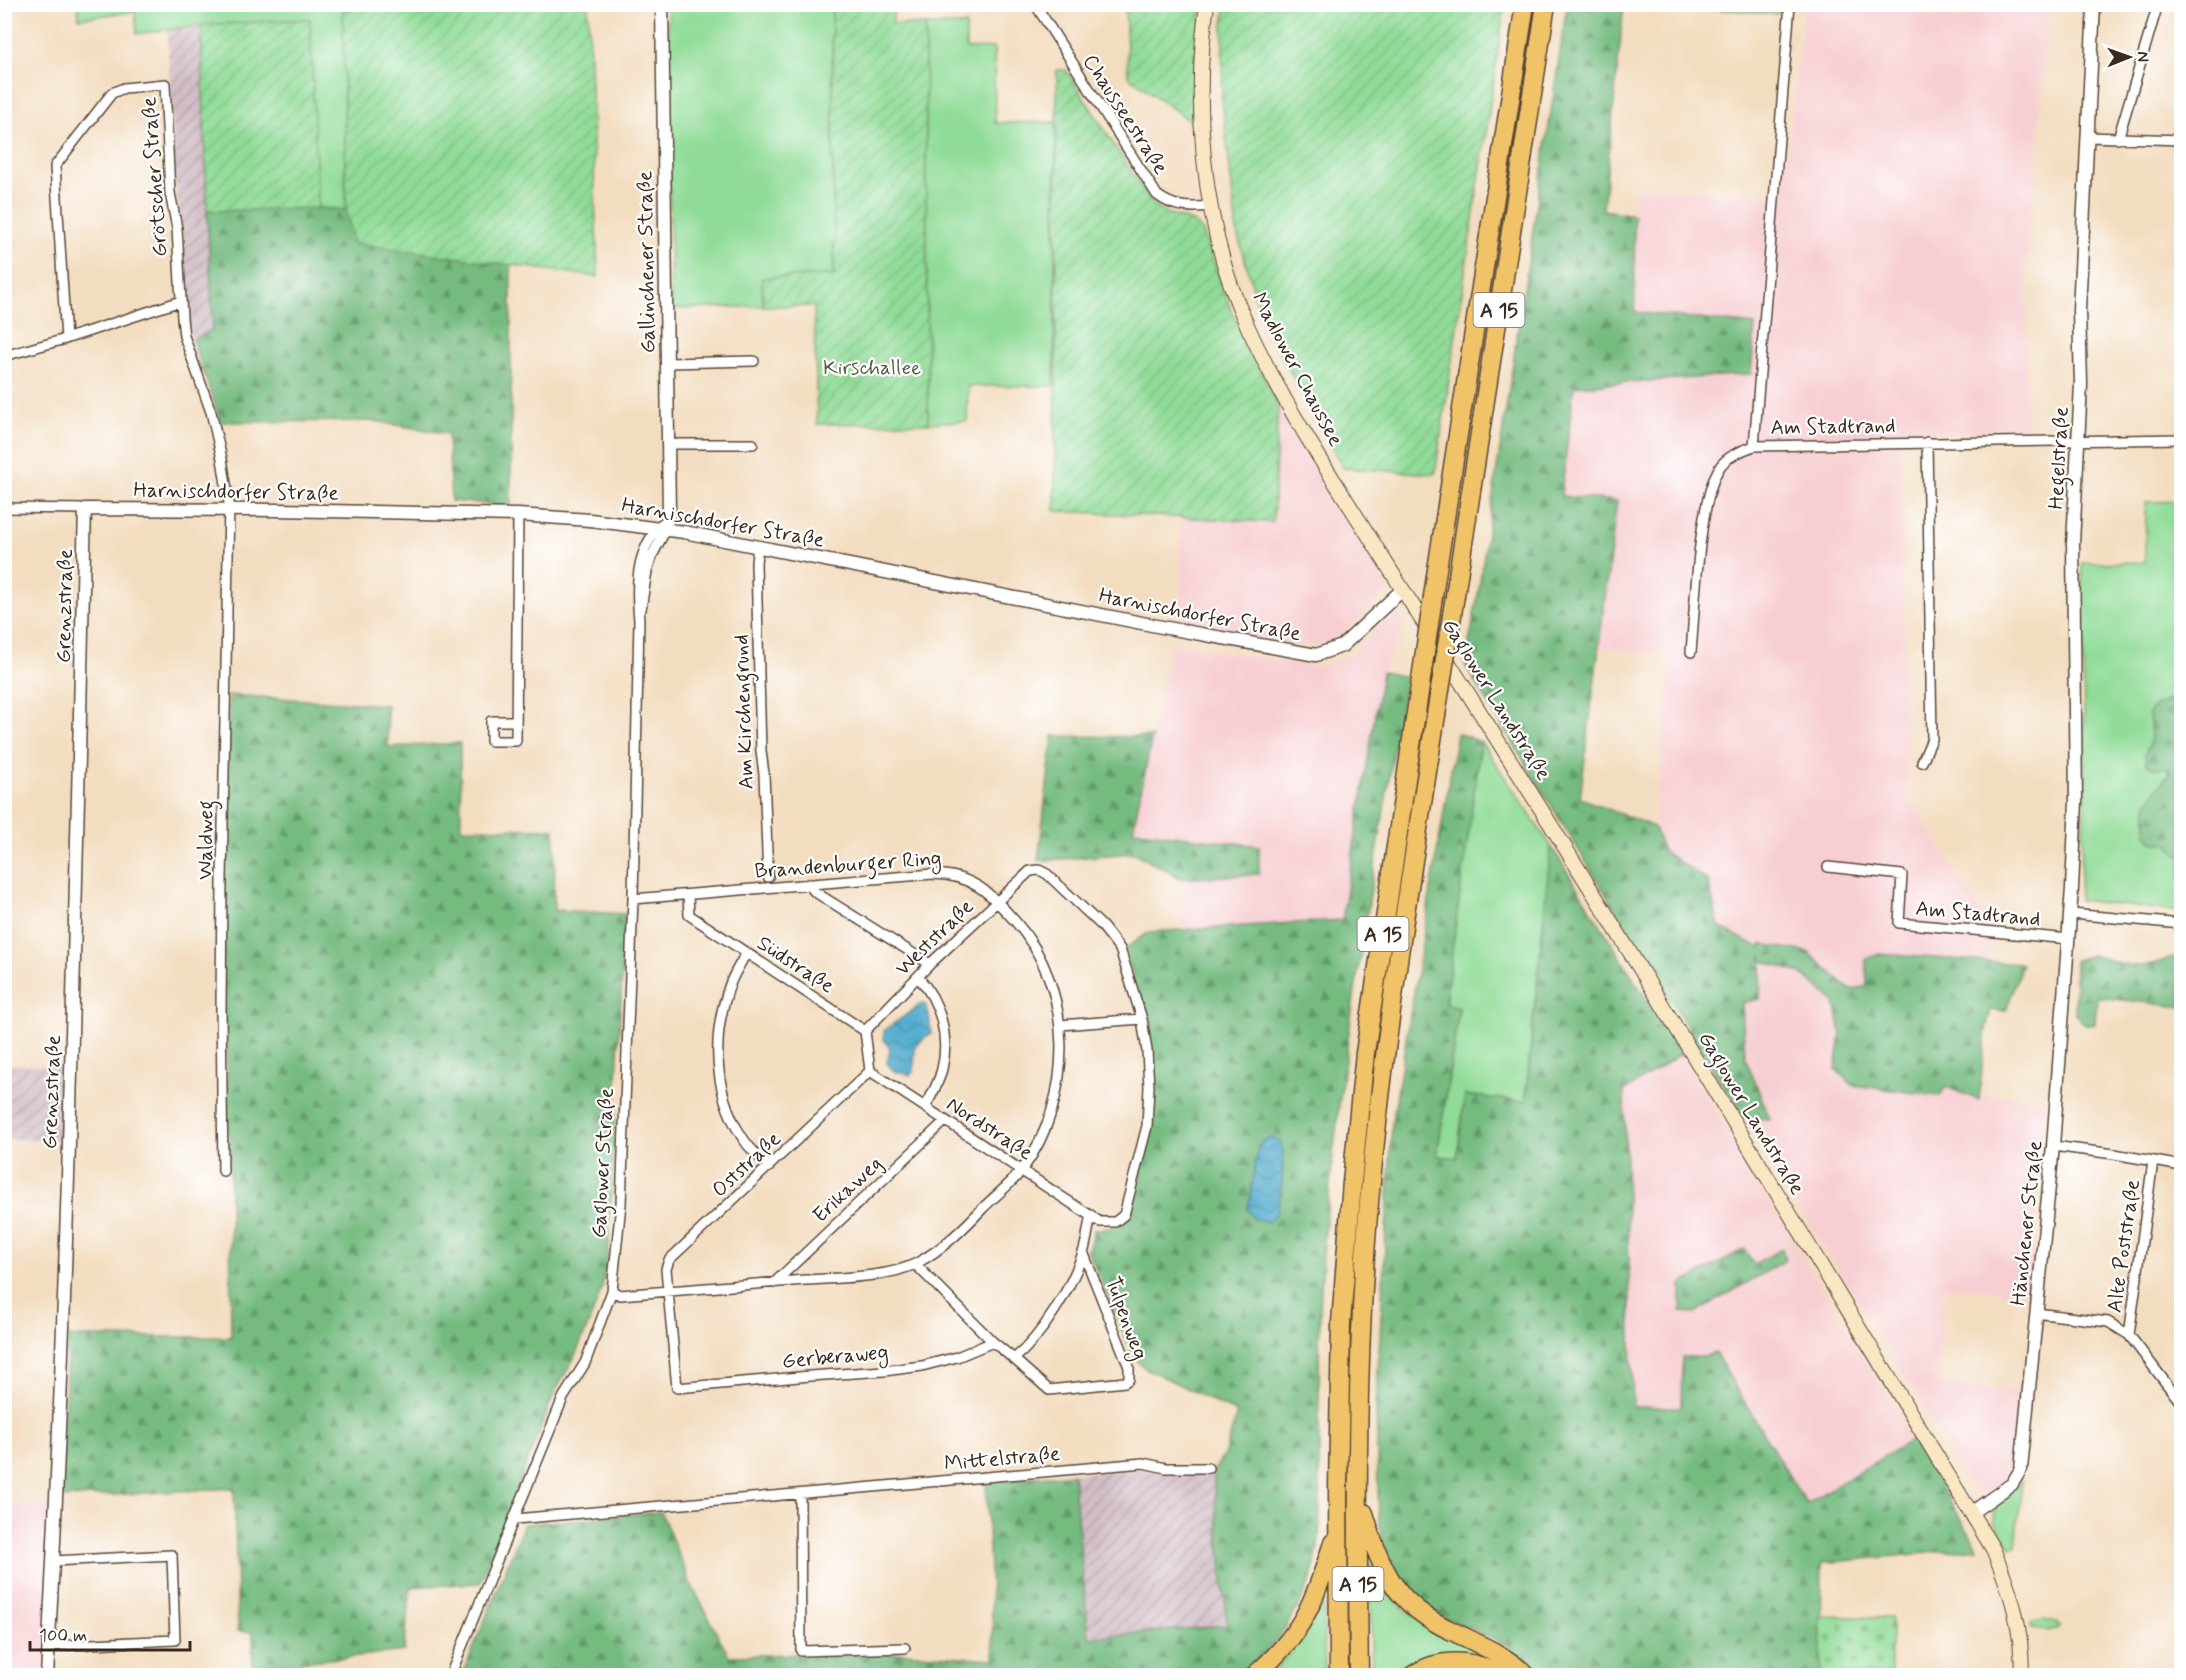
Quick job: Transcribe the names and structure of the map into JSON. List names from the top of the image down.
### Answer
{
  "streets": {
    "highway": ["A 15"],
    "main road": ["Madlower Chaussee", "Gaglower Landstraße"],
    "street": [
      "Chausseestraße",
      "Grötscher Straße",
      "Gallinchener Straße",
      "Am Stadtrand",
      "Hegelstraße",
      "Harnischdorfer Straße",
      "Grenzstraße",
      "Am Kirchengrund",
      "Waldweg",
      "Brandenburger Ring",
      "Weststraße",
      "Südstraße",
      "Nordstraße",
      "Gaglower Straße",
      "Oststraße",
      "Erikaweg",
      "Hänchener Straße",
      "Alte Poststraße",
      "Tulpenweg",
      "Gerberaweg",
      "Mittelstraße"
    ]
  },
  "crossings": [
    ["Chausseestraße", "Madlower Chaussee"],
    ["Grötscher Straße", "Harnischdorfer Straße"],
    ["Grötscher Straße", "Waldweg"],
    ["Gallinchener Straße", "Harnischdorfer Straße"],
    ["Gallinchener Straße", "Gaglower Straße"],
    ["Madlower Chaussee", "Harnischdorfer Straße"],
    ["Madlower Chaussee", "Gaglower Landstraße"],
    ["Am Stadtrand", "Hegelstraße"],
    ["Am Stadtrand", "Hänchener Straße"],
    ["Hegelstraße", "Hänchener Straße"],
    ["Harnischdorfer Straße", "Grenzstraße"],
    ["Harnischdorfer Straße", "Gaglower Landstraße"],
    ["Harnischdorfer Straße", "Am Kirchengrund"],
    ["Harnischdorfer Straße", "Waldweg"],
    ["Harnischdorfer Straße", "Gaglower Straße"],
    ["Gaglower Landstraße", "Hänchener Straße"],
    ["Brandenburger Ring", "Weststraße"],
    ["Brandenburger Ring", "Südstraße"],
    ["Brandenburger Ring", "Nordstraße"],
    ["Brandenburger Ring", "Gaglower Straße"],
    ["Brandenburger Ring", "Oststraße"],
    ["Brandenburger Ring", "Erikaweg"],
    ["Brandenburger Ring", "Tulpenweg"],
    ["Weststraße", "Südstraße"],
    ["Nordstraße", "Oststraße"],
    ["Nordstraße", "Erikaweg"],
    ["Nordstraße", "Tulpenweg"],
    ["Gaglower Straße", "Mittelstraße"],
    ["Oststraße", "Gerberaweg"],
    ["Hänchener Straße", "Alte Poststraße"],
    ["Tulpenweg", "Gerberaweg"]
  ],
  "parks": ["Kirschallee"],
  "scale_bar": "100 m",
  "north": "right"
}
